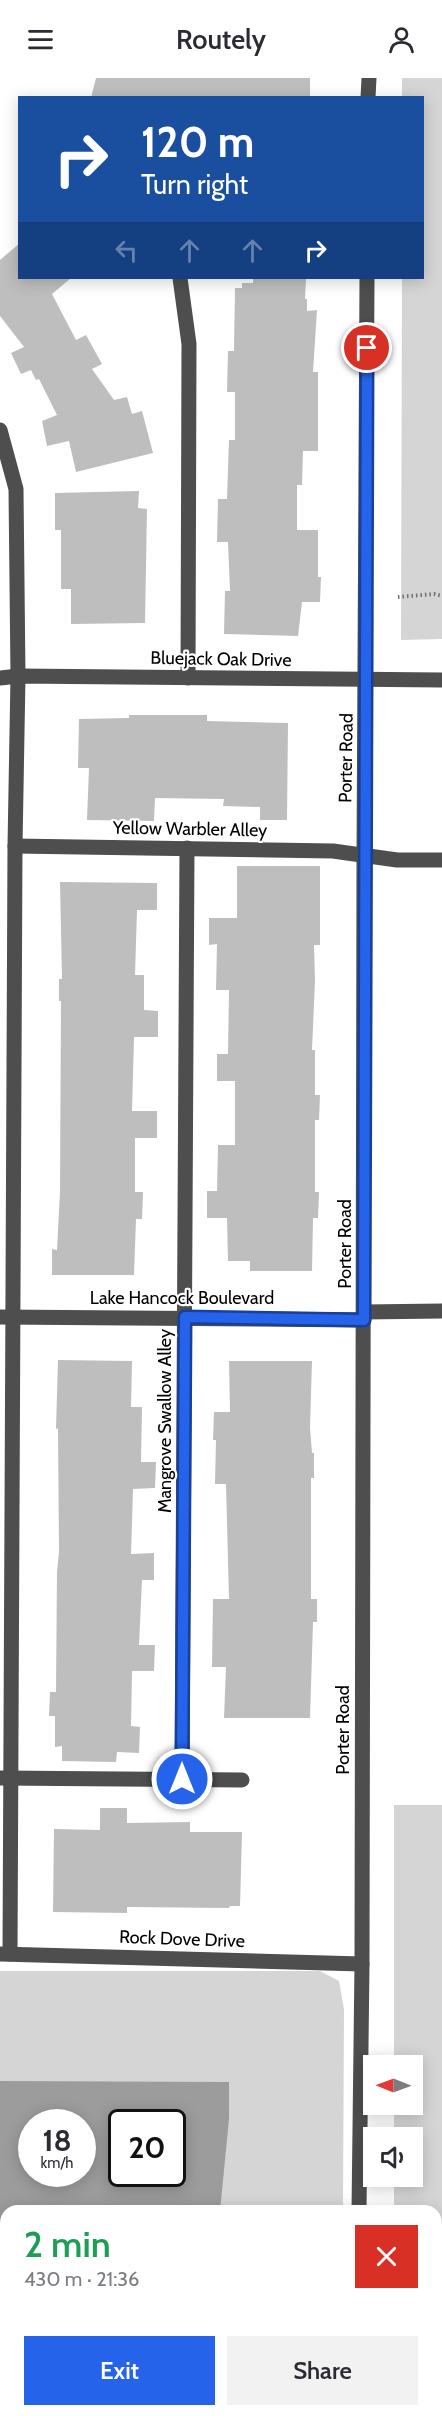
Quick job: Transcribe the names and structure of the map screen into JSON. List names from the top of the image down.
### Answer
{
  "streets": {
    "street": [
      "Bluejack Oak Drive",
      "Porter Road",
      "Yellow Warbler Alley",
      "Lake Hancock Boulevard",
      "Mangrove Swallow Alley",
      "Rock Dove Drive"
    ]
  },
  "crossings": [
    ["Bluejack Oak Drive", "Porter Road"],
    ["Porter Road", "Yellow Warbler Alley"],
    ["Porter Road", "Lake Hancock Boulevard"],
    ["Porter Road", "Rock Dove Drive"],
    ["Yellow Warbler Alley", "Mangrove Swallow Alley"],
    ["Lake Hancock Boulevard", "Mangrove Swallow Alley"]
  ],
  "north": "left",
  "page": {
    "header": "Routely",
    "turn": ["120 m", "Turn right"],
    "speed": "18 km/h",
    "limit": "20",
    "heading": ["2 min", "430 m · 21:36"],
    "buttons": ["Exit", "Share"]
  }
}
